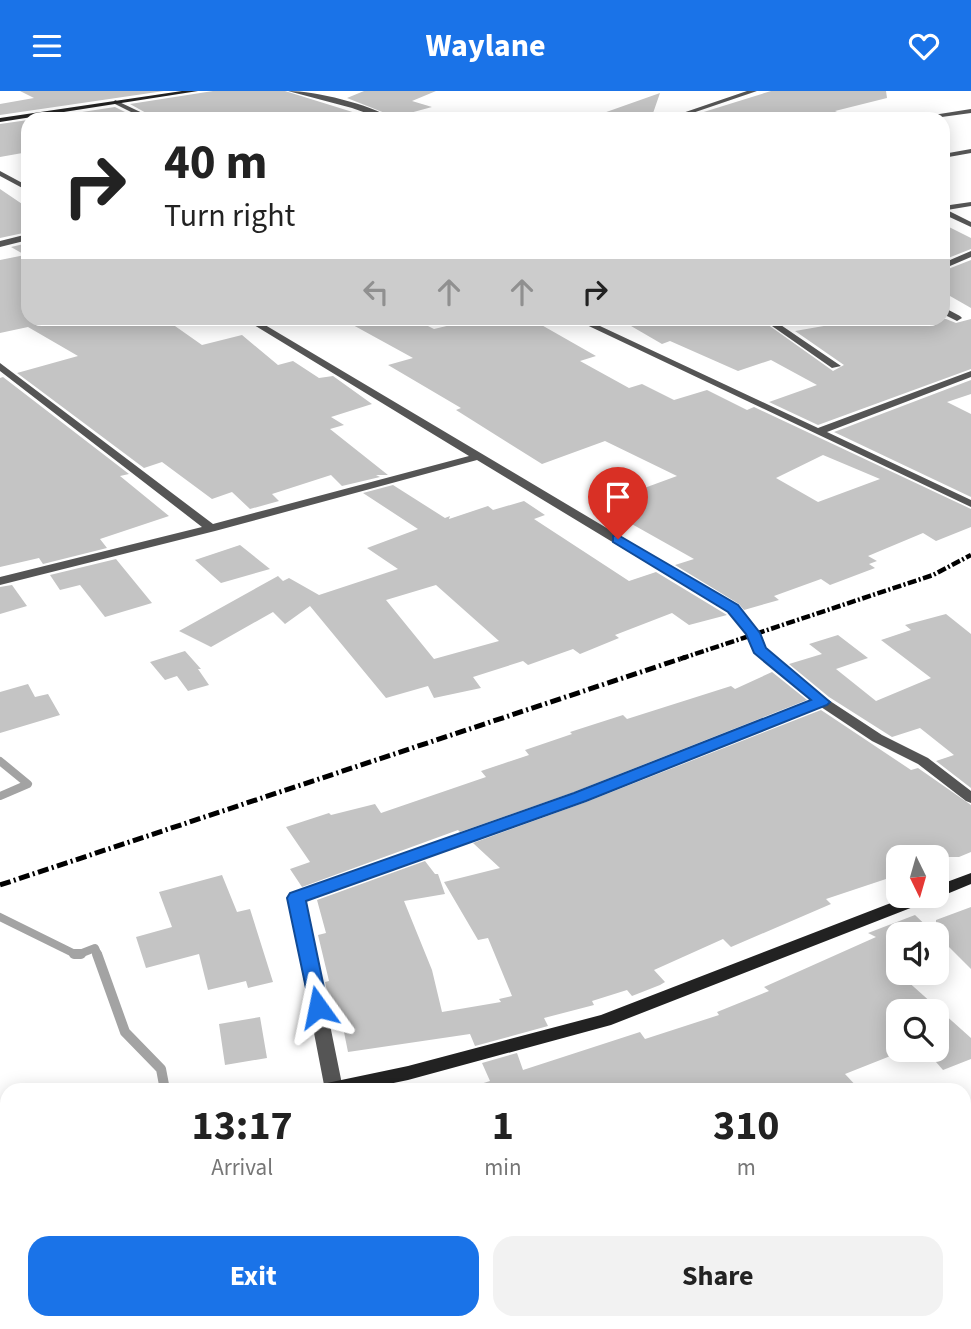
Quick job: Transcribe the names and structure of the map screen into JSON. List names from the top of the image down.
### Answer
{
  "north": "bottom",
  "page": {
    "header": "Waylane",
    "turn": ["40 m", "Turn right"],
    "eta": [
      "13:17",
      "Arrival",
      "1",
      "min",
      "310",
      "m"
    ],
    "buttons": ["Exit", "Share"]
  }
}
